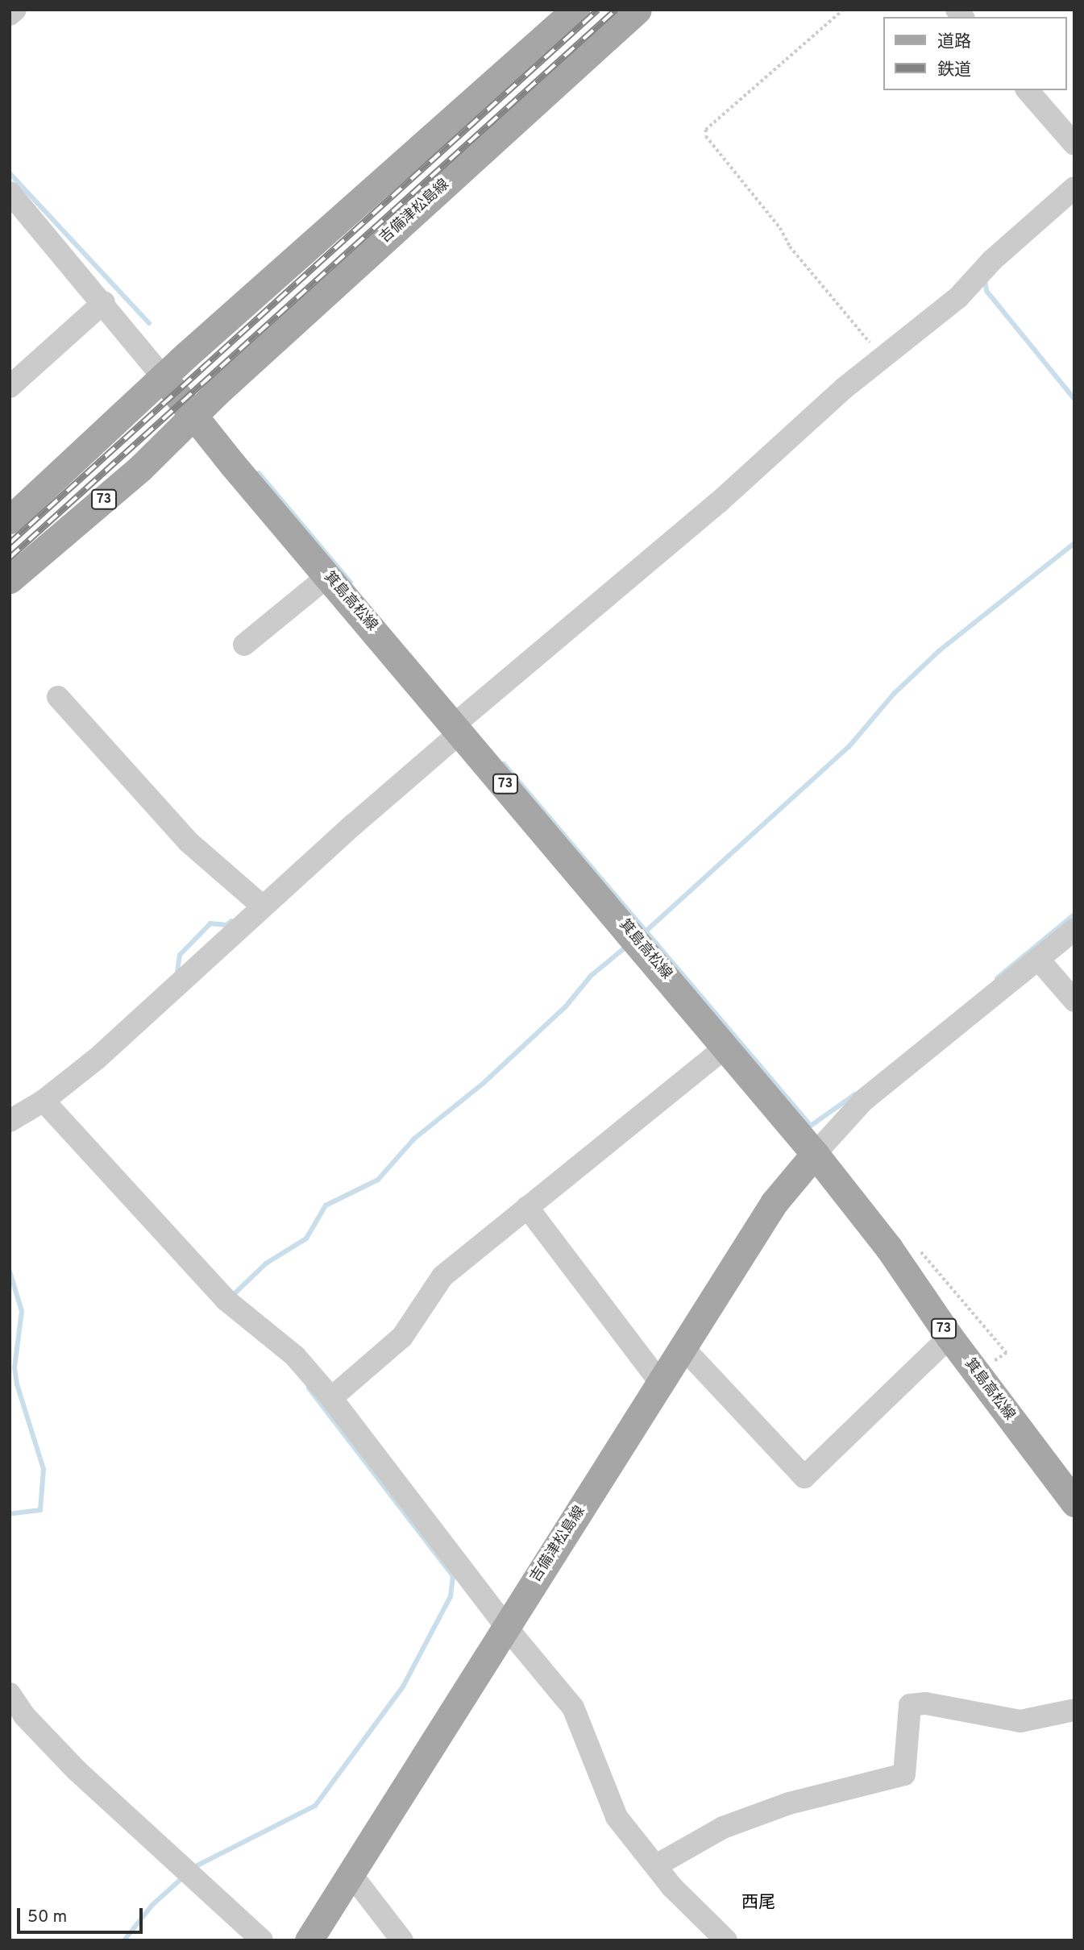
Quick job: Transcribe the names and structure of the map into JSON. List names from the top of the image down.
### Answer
{
  "streets": {
    "main road": ["吉備津松島線", "73", "箕島高松線"]
  },
  "crossings": [
    ["吉備津松島線", "73"],
    ["吉備津松島線", "箕島高松線"],
    ["73", "箕島高松線"]
  ],
  "districts": ["西尾"],
  "legend": ["道路", "鉄道"],
  "scale_bar": "50 m"
}
